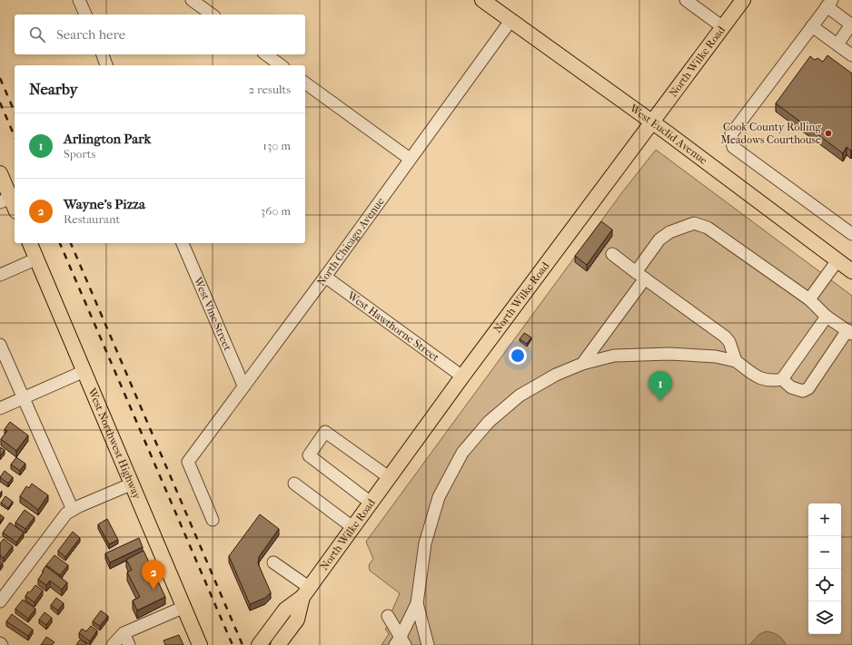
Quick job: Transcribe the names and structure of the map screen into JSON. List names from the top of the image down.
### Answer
{
  "streets": {
    "main road": ["North Wilke Road", "West Euclid Avenue", "West Northwest Highway"],
    "street": ["North Chicago Avenue", "West Vine Street", "West Hawthorne Street"]
  },
  "crossings": [
    ["North Wilke Road", "West Euclid Avenue"],
    ["North Wilke Road", "West Hawthorne Street"],
    ["West Euclid Avenue", "North Chicago Avenue"],
    ["North Chicago Avenue", "West Vine Street"],
    ["North Chicago Avenue", "West Hawthorne Street"]
  ],
  "places": ["Cook County Rolling Meadows Courthouse"],
  "page": {
    "search": "Search here",
    "heading": ["Nearby", "2 results"],
    "list": [
      {
        "mark": "1",
        "name": "Arlington Park",
        "note": "Sports",
        "value": "130 m"
      },
      {
        "mark": "2",
        "name": "Wayne's Pizza",
        "note": "Restaurant",
        "value": "360 m"
      }
    ],
    "pins": ["1", "2"],
    "map_buttons": ["+", "−"]
  }
}
